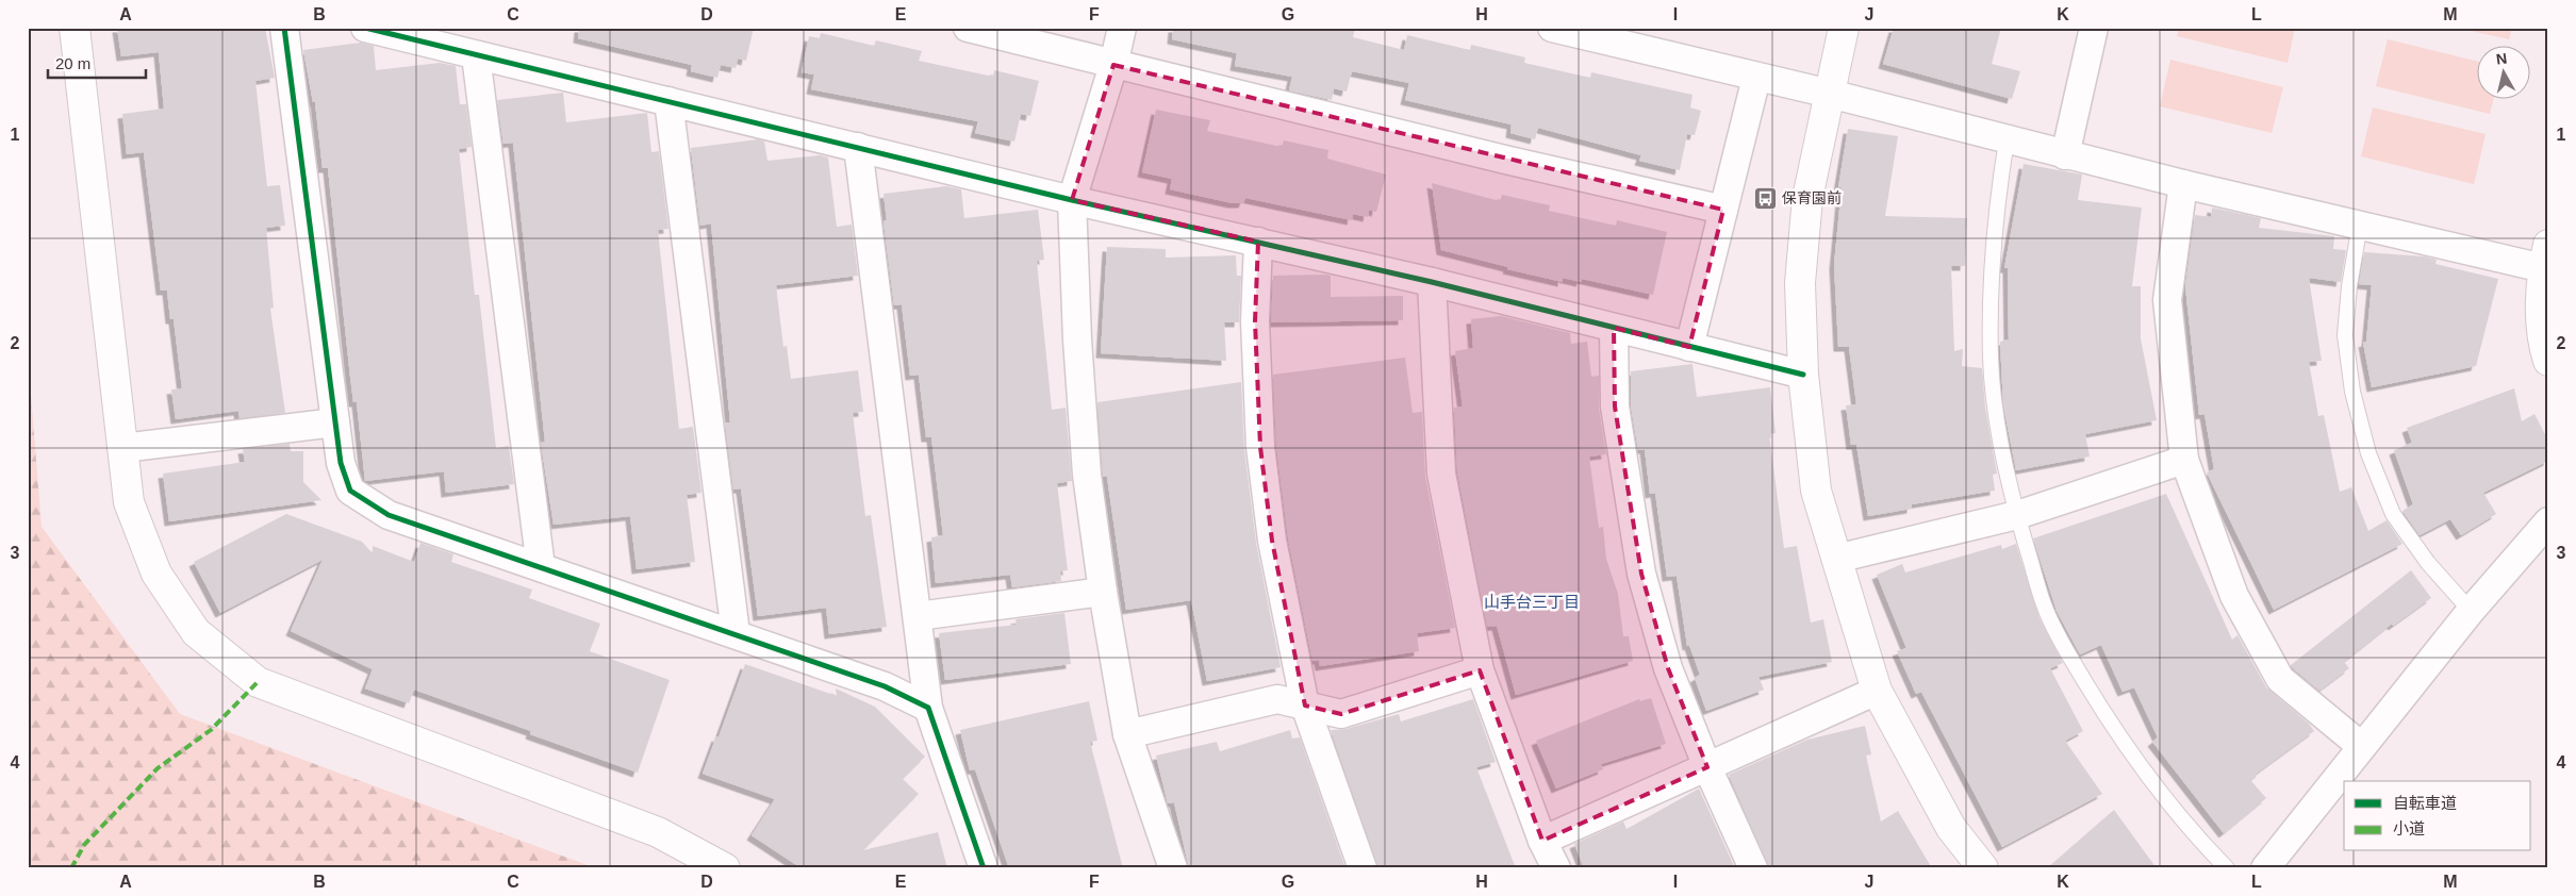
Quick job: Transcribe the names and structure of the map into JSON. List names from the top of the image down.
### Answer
{
  "districts": ["山手台三丁目"],
  "places": {
    "bus stop": ["保育園前"]
  },
  "legend": ["自転車道", "小道"],
  "scale_bar": "20 m",
  "north": "top",
  "grid": {
    "columns": [
      "A",
      "B",
      "C",
      "D",
      "E",
      "F",
      "G",
      "H",
      "I",
      "J",
      "K",
      "L",
      "M"
    ],
    "rows": [
      "1",
      "2",
      "3",
      "4"
    ]
  }
}
